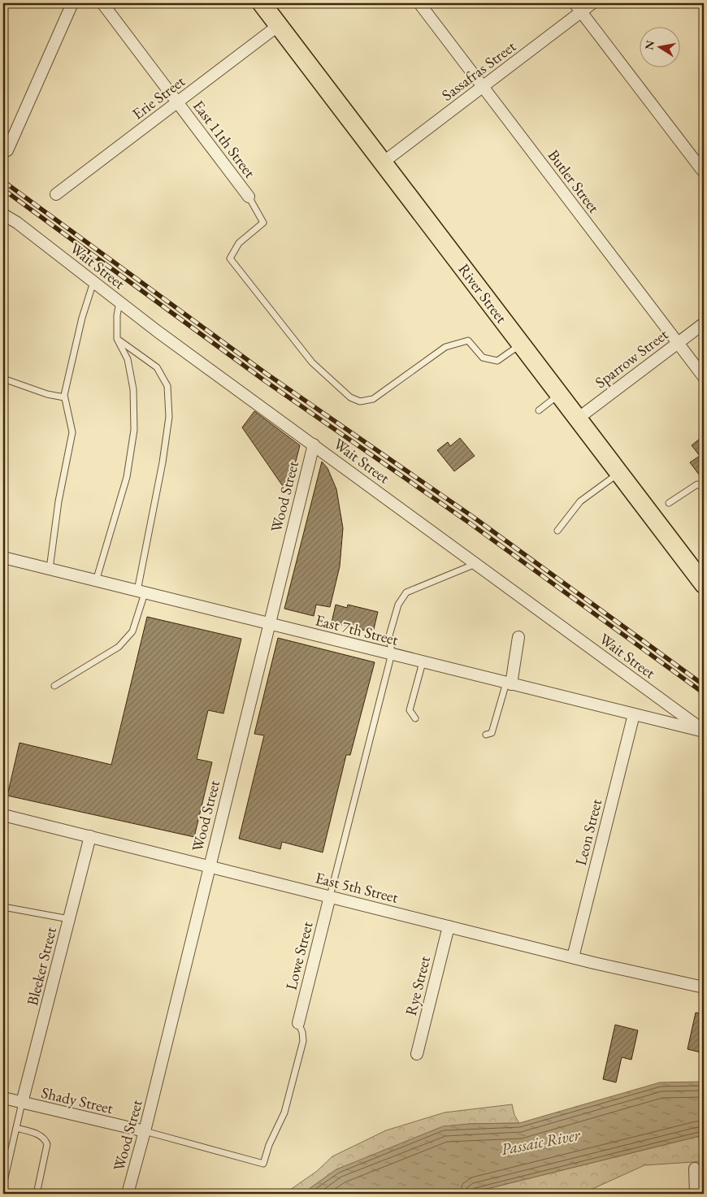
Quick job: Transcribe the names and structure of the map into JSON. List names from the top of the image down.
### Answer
{
  "streets": {
    "main road": ["River Street"],
    "street": [
      "Sassafras Street",
      "Erie Street",
      "East 11th Street",
      "Butler Street",
      "Wait Street",
      "Sparrow Street",
      "Wood Street",
      "East 7th Street",
      "Leon Street",
      "East 5th Street",
      "Lowe Street",
      "Bleeker Street",
      "Rye Street",
      "Shady Street"
    ]
  },
  "crossings": [
    ["Sassafras Street", "Butler Street"],
    ["Sassafras Street", "River Street"],
    ["Erie Street", "East 11th Street"],
    ["Erie Street", "River Street"],
    ["Butler Street", "Sparrow Street"],
    ["Wait Street", "Wood Street"],
    ["Wait Street", "East 7th Street"],
    ["River Street", "Sparrow Street"],
    ["Wood Street", "East 7th Street"],
    ["Wood Street", "East 5th Street"],
    ["Wood Street", "Shady Street"],
    ["East 7th Street", "Leon Street"],
    ["Leon Street", "East 5th Street"],
    ["East 5th Street", "Lowe Street"],
    ["East 5th Street", "Bleeker Street"],
    ["East 5th Street", "Rye Street"],
    ["Bleeker Street", "Shady Street"]
  ],
  "water": ["Passaic River"],
  "north": "left"
}
